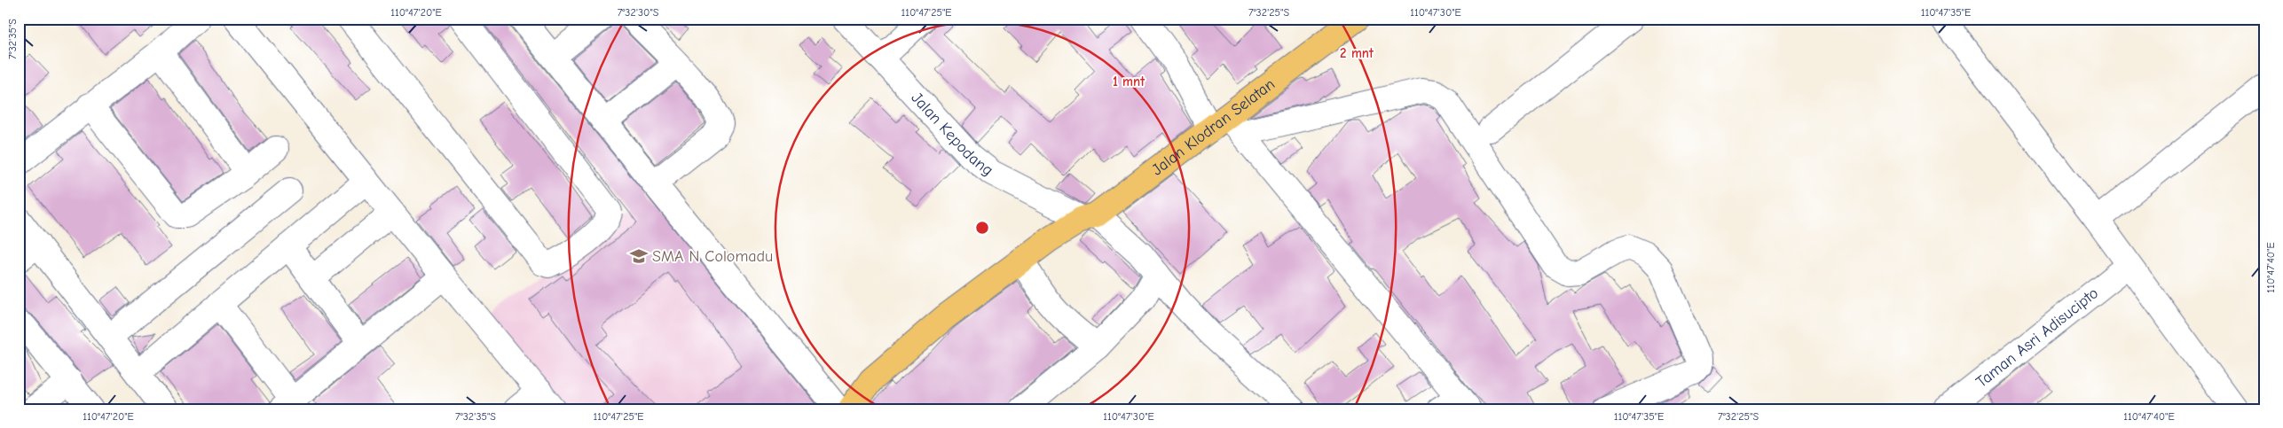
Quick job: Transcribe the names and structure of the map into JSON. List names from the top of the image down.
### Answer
{
  "streets": {
    "main road": ["Jalan Klodran Selatan"],
    "street": ["Jalan Kepodang", "Taman Asri Adisucipto"]
  },
  "crossings": [
    ["Jalan Klodran Selatan", "Jalan Kepodang"]
  ],
  "places": {
    "school or university": ["SMA N Colomadu"]
  },
  "coordinates": [
    "110°47'20\"E",
    "7°32'30\"S",
    "110°47'25\"E",
    "7°32'25\"S",
    "110°47'30\"E",
    "110°47'35\"E",
    "7°32'35\"S",
    "110°47'40\"E"
  ],
  "rings": ["2 mnt", "1 mnt"]
}
